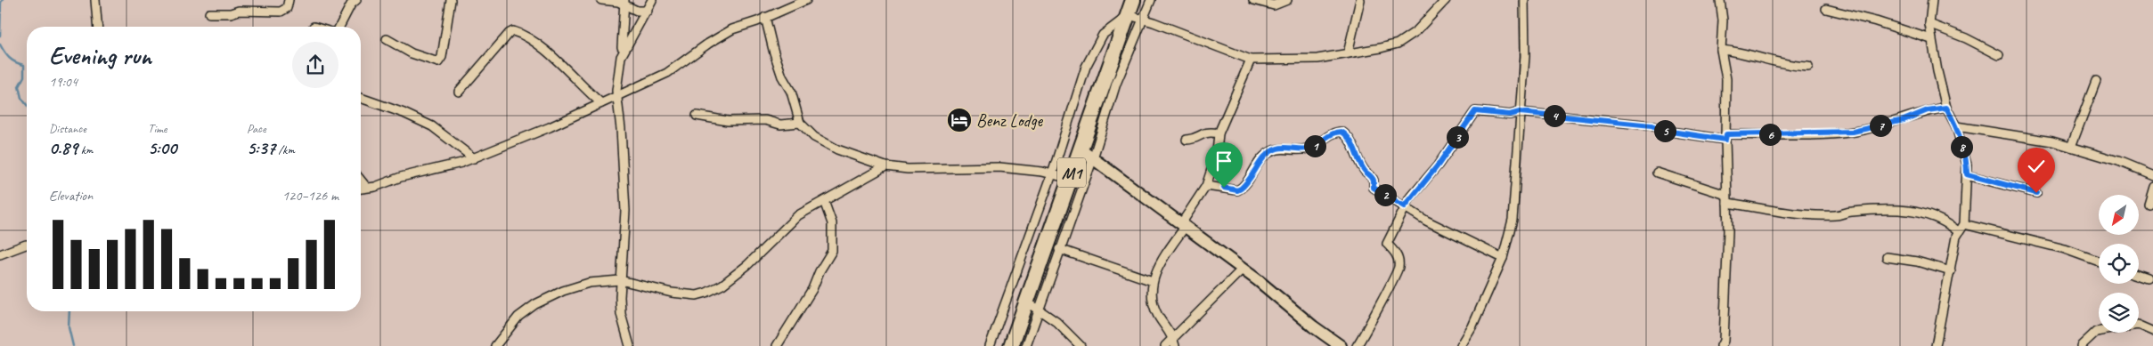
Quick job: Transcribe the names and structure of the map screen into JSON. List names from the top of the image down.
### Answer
{
  "streets": {
    "highway": ["M1"]
  },
  "places": {
    "hotel": ["Benz Lodge"]
  },
  "north": "bottom left",
  "page": {
    "heading": ["Evening run", "19:04"],
    "stats": [
      ["Distance", "0.89 km"],
      ["Time", "5:00"],
      ["Pace", "5:37 /km"]
    ],
    "pins": [
      "4",
      "7",
      "5",
      "6",
      "3",
      "1",
      "8",
      "2"
    ],
    "chart": ["Elevation", "120–126 m"]
  }
}
